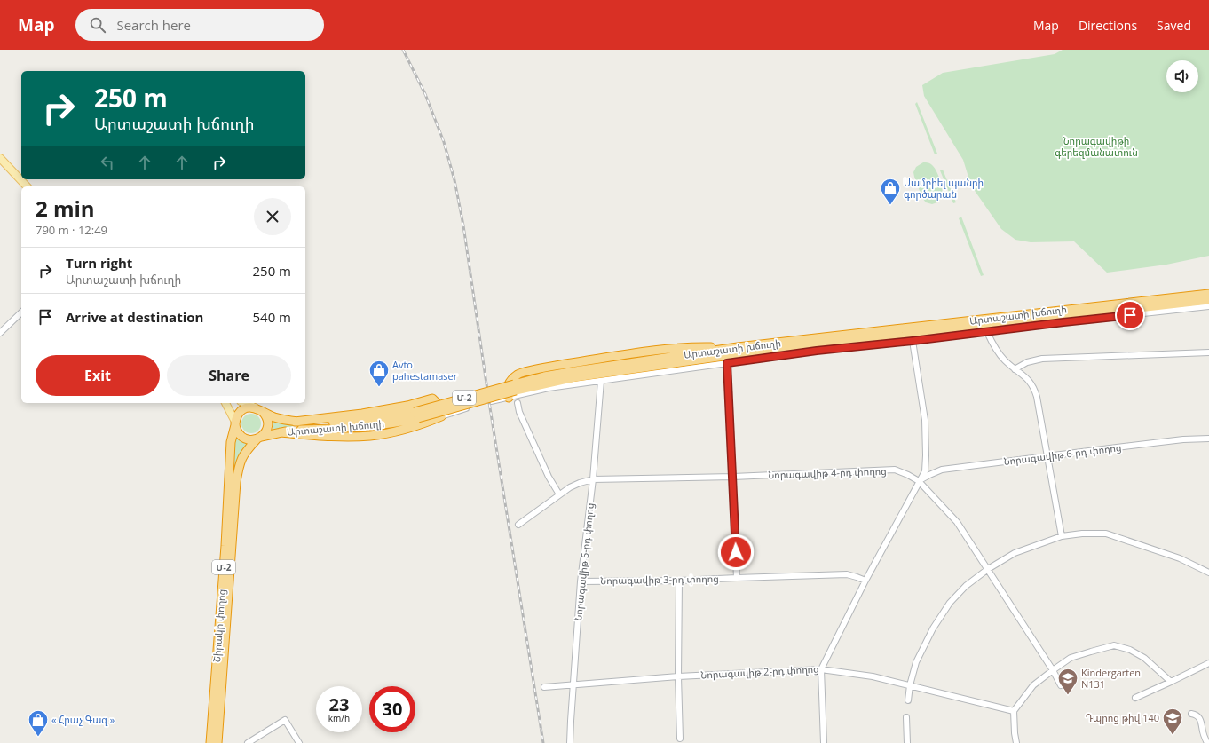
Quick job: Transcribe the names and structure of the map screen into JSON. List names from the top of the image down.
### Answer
{
  "streets": {
    "highway": ["Արտաշատի խճուղի", "Մ-2", "Շիրակի փողոց"],
    "street": [
      "Նորագավիթ 6-րդ փողոց",
      "Նորագավիթ 4-րդ փողոց",
      "Նորագավիթ 5-րդ փողոց",
      "Նորագավիթ 3-րդ փողոց",
      "Նորագավիթ 2-րդ փողոց"
    ]
  },
  "crossings": [
    ["Արտաշատի խճուղի", "Մ-2"],
    ["Արտաշատի խճուղի", "Նորագավիթ 5-րդ փողոց"],
    ["Արտաշատի խճուղի", "Շիրակի փողոց"],
    ["Մ-2", "Շիրակի փողոց"],
    ["Նորագավիթ 6-րդ փողոց", "Նորագավիթ 4-րդ փողոց"],
    ["Նորագավիթ 4-րդ փողոց", "Նորագավիթ 5-րդ փողոց"],
    ["Նորագավիթ 5-րդ փողոց", "Նորագավիթ 3-րդ փողոց"],
    ["Նորագավիթ 5-րդ փողոց", "Նորագավիթ 2-րդ փողոց"]
  ],
  "parks": ["Նորագավիթի գերեզմանատուն"],
  "places": {
    "shop": ["Սամբիել պանրի գործարան", "Avto pahestamaser", "« Հրաչ Գազ »"],
    "school or university": ["Kindergarten N131", "Դպրոց թիվ 140"]
  },
  "page": {
    "header": "Map",
    "search": "Search here",
    "nav": ["Map", "Directions", "Saved"],
    "turn": ["250 m", "Արտաշատի խճուղի"],
    "heading": ["2 min", "790 m · 12:49"],
    "list": [
      {
        "name": "Turn right",
        "note": "Արտաշատի խճուղի",
        "value": "250 m"
      },
      {
        "name": "Arrive at destination",
        "value": "540 m"
      }
    ],
    "buttons": ["Exit", "Share"],
    "speed": "23 km/h",
    "limit": "30"
  }
}
